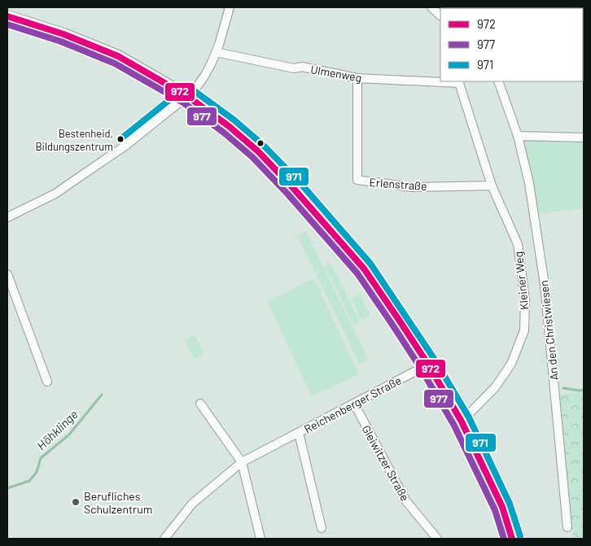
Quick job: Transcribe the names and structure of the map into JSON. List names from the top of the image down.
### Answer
{
  "streets": {
    "street": [
      "Ulmenweg",
      "Erlenstraße",
      "Kleiner Weg",
      "An den Christwiesen",
      "Reichenberger Straße",
      "Gleiwitzer Straße"
    ]
  },
  "crossings": [
    ["Ulmenweg", "Erlenstraße"],
    ["Erlenstraße", "Kleiner Weg"],
    ["Reichenberger Straße", "Gleiwitzer Straße"]
  ],
  "water": ["Höhklinge"],
  "places": ["Bestenheid, Bildungszentrum", "Berufliches Schulzentrum"],
  "lines": ["transit line 972", "transit line 977", "transit line 971"],
  "legend": ["972", "977", "971"]
}
